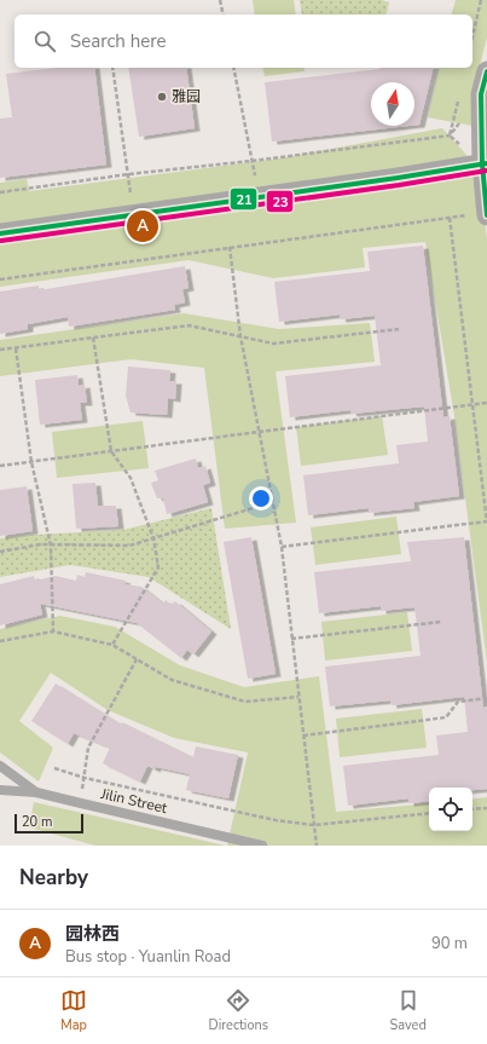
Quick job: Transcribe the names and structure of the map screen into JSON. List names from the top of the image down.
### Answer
{
  "streets": {
    "lane": ["Jilin Street"]
  },
  "places": ["雅园"],
  "lines": ["transit line 21", "transit line 23"],
  "scale_bar": "20 m",
  "north": "top",
  "page": {
    "search": "Search here",
    "pins": "A",
    "scale": "20 m",
    "heading": "Nearby",
    "list": [
      {
        "mark": "A",
        "name": "园林西",
        "note": "Bus stop · Yuanlin Road",
        "value": "90 m"
      }
    ],
    "nav": ["Map", "Directions", "Saved"]
  }
}
